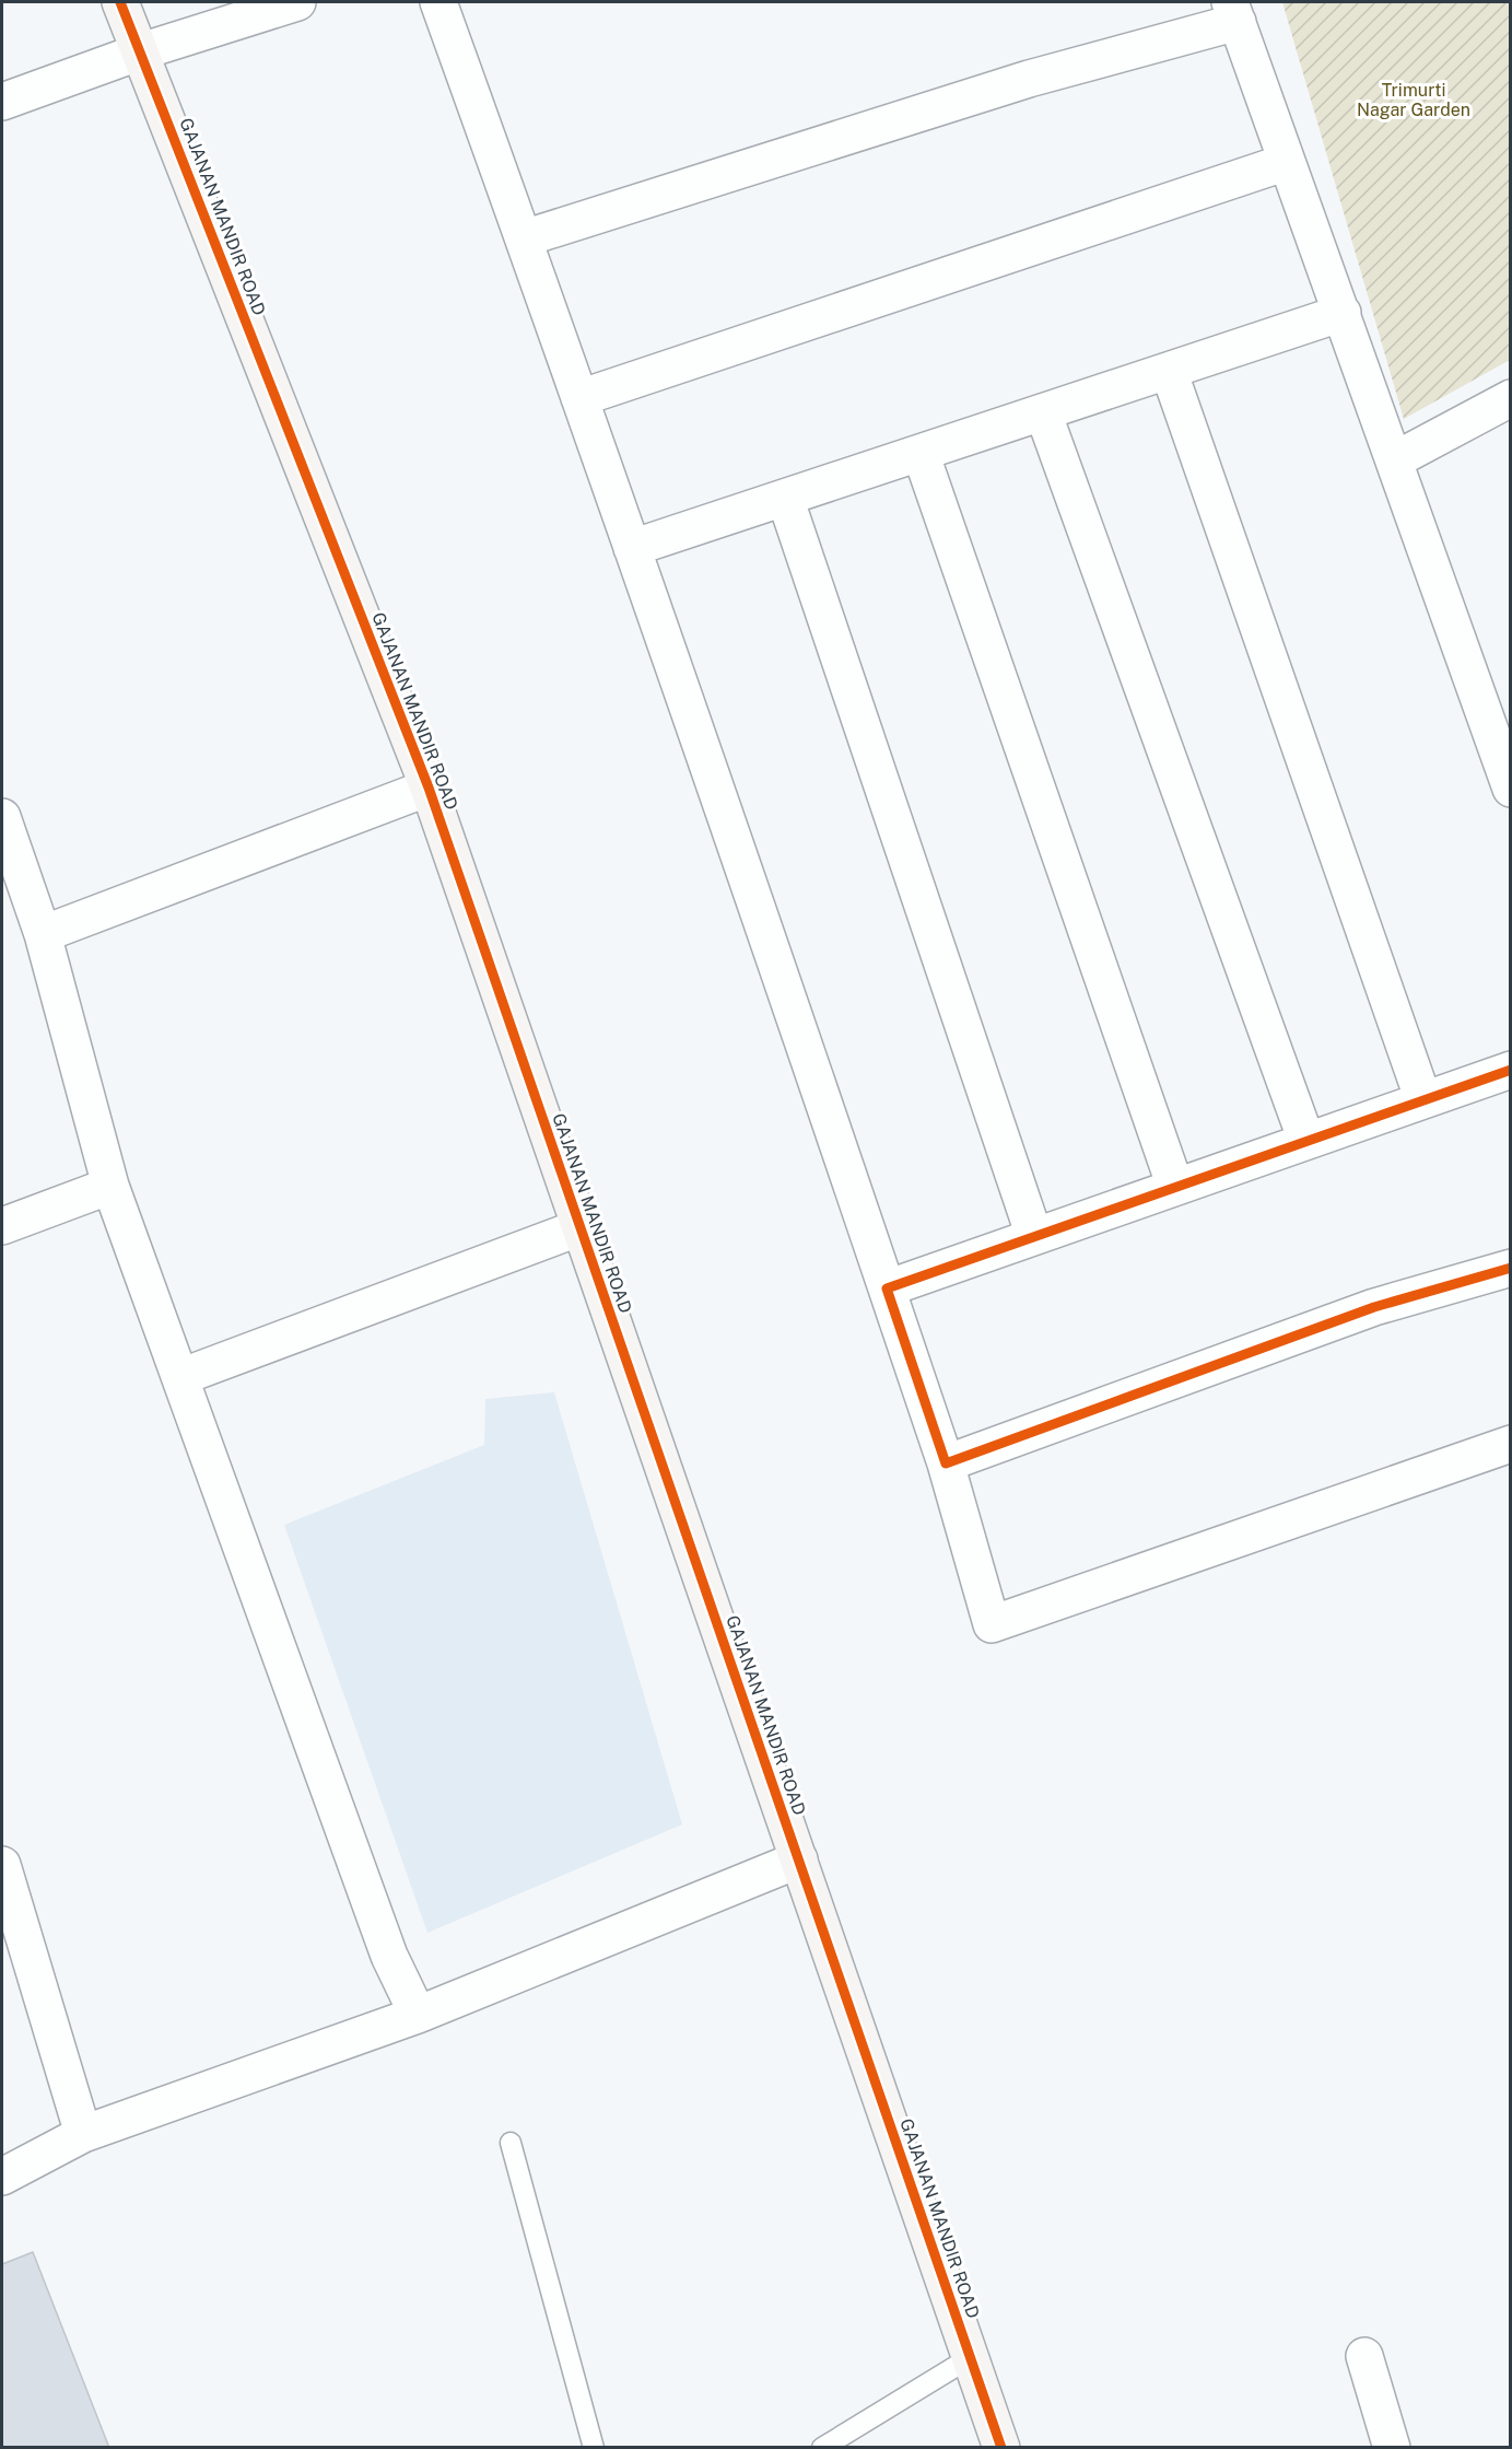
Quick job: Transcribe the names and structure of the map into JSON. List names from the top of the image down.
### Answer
{
  "streets": {
    "street": ["GAJANAN MANDIR ROAD"]
  },
  "parks": ["Trimurti Nagar Garden"]
}
